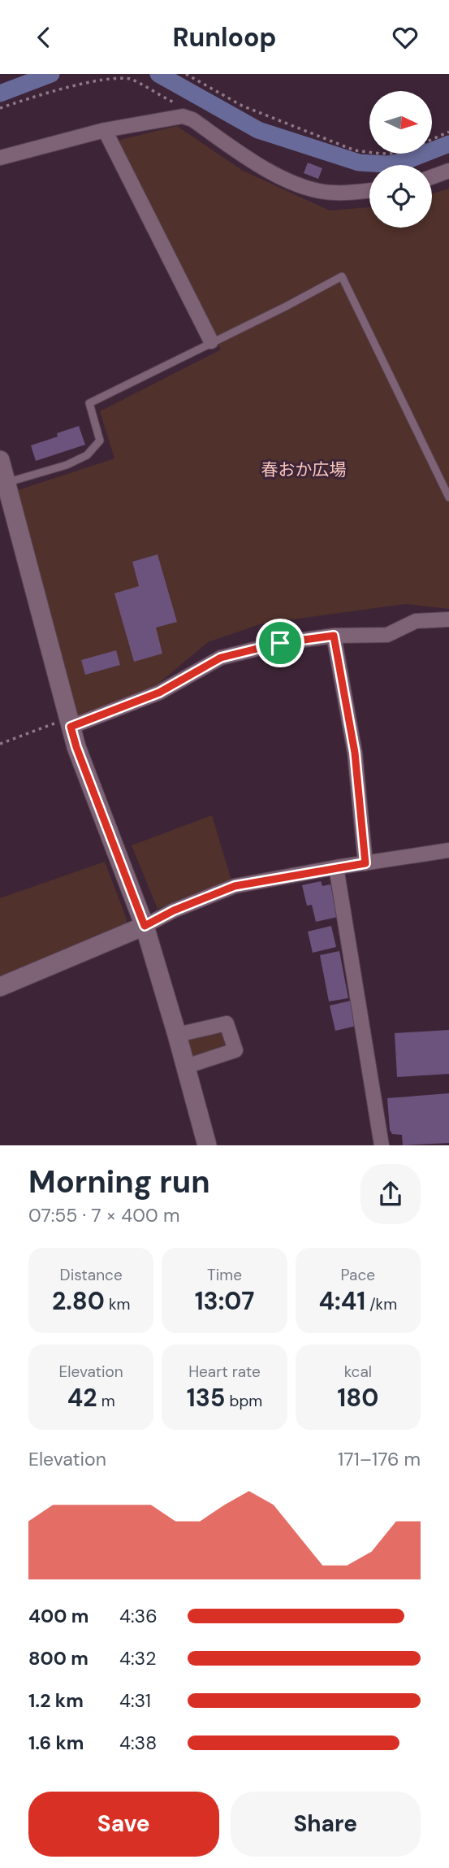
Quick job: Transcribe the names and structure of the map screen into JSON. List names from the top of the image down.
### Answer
{
  "parks": ["春おか広場"],
  "north": "right",
  "page": {
    "header": "Runloop",
    "heading": ["Morning run", "07:55 · 7 × 400 m"],
    "stats": [
      ["Distance", "2.80 km"],
      ["Time", "13:07"],
      ["Pace", "4:41 /km"],
      ["Elevation", "42 m"],
      ["Heart rate", "135 bpm"],
      ["kcal", "180"]
    ],
    "chart": ["Elevation", "171–176 m"],
    "list": [
      {
        "name": "400 m",
        "note": "4:36"
      },
      {
        "name": "800 m",
        "note": "4:32"
      },
      {
        "name": "1.2 km",
        "note": "4:31"
      },
      {
        "name": "1.6 km",
        "note": "4:38"
      }
    ],
    "buttons": ["Save", "Share"]
  }
}
